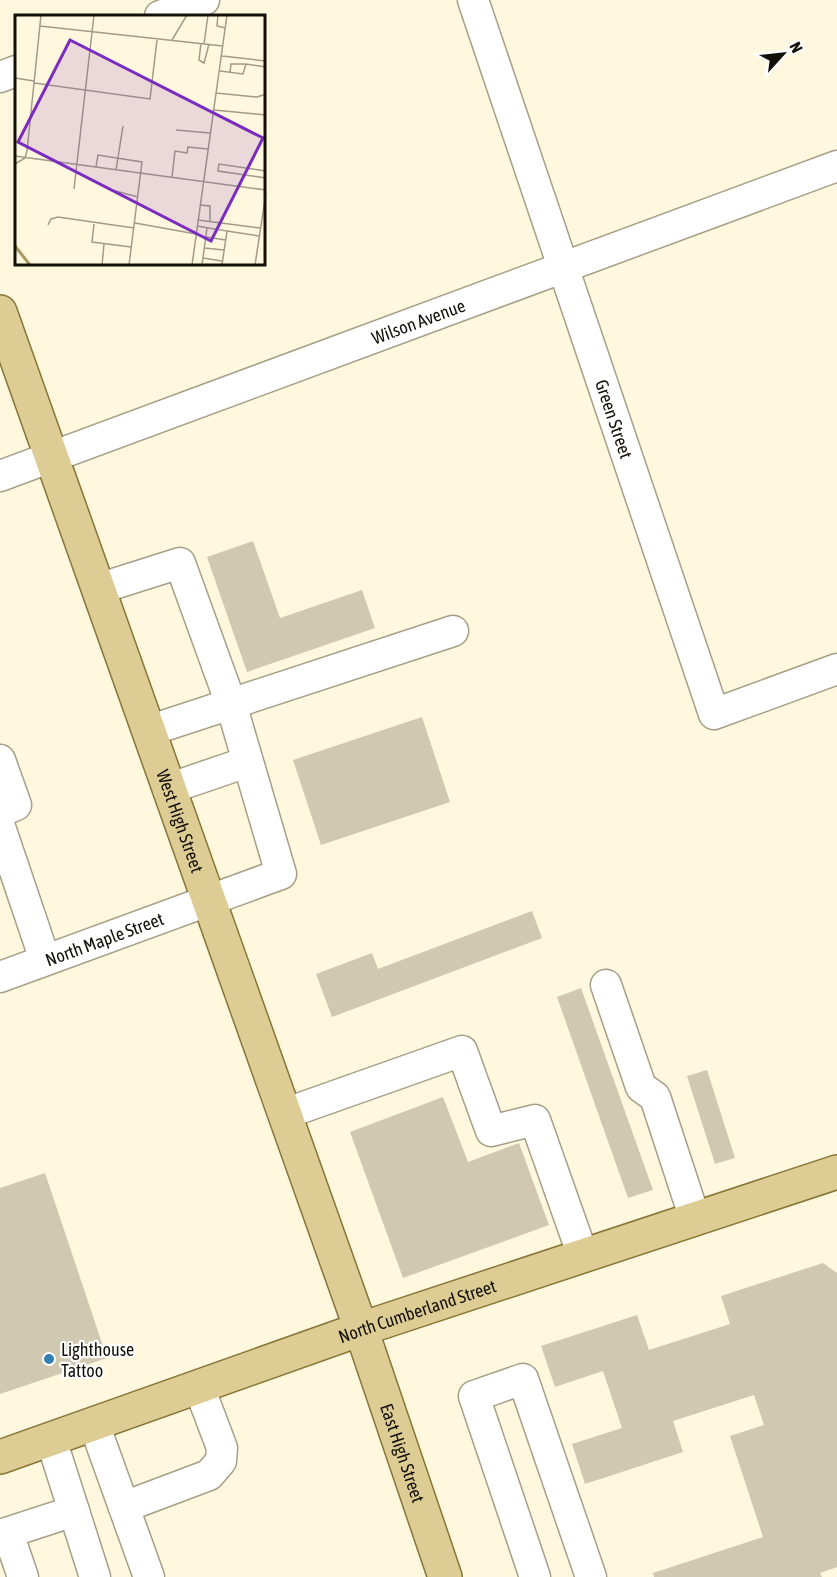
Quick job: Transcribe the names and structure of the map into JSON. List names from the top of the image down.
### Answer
{
  "streets": {
    "main road": ["West High Street", "North Cumberland Street", "East High Street"],
    "street": ["Wilson Avenue", "Green Street", "North Maple Street"]
  },
  "crossings": [
    ["Wilson Avenue", "Green Street"],
    ["Wilson Avenue", "West High Street"],
    ["West High Street", "North Maple Street"],
    ["West High Street", "North Cumberland Street"],
    ["West High Street", "East High Street"],
    ["North Cumberland Street", "East High Street"]
  ],
  "places": ["Lighthouse Tattoo"],
  "north": "top right"
}
